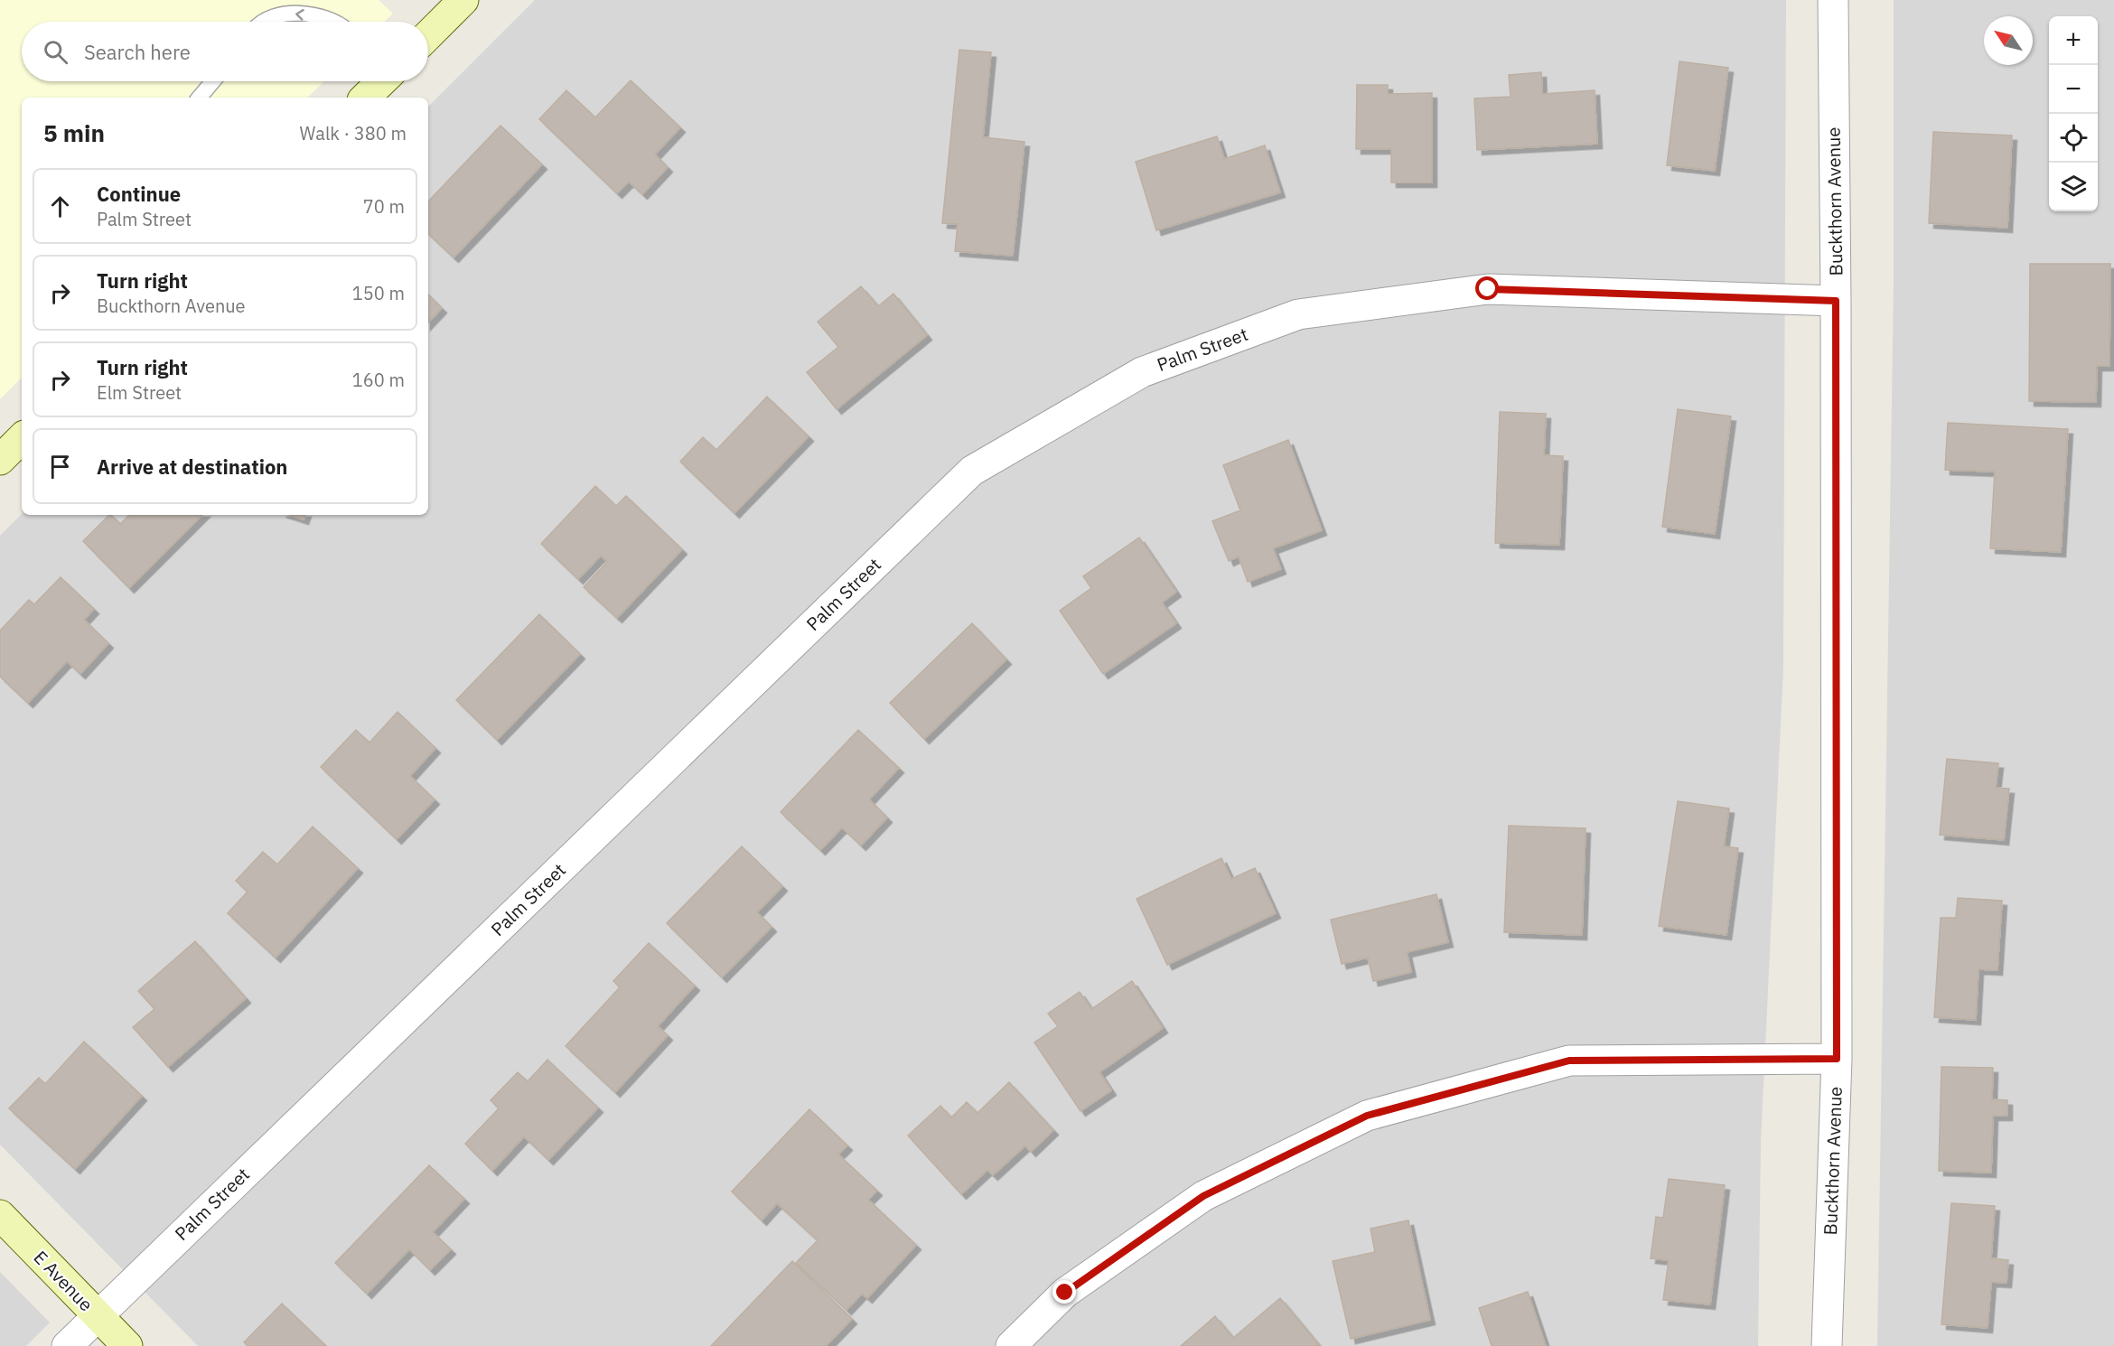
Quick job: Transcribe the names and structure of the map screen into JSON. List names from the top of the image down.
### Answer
{
  "streets": {
    "street": ["Buckthorn Avenue", "Palm Street", "E Avenue"]
  },
  "crossings": [
    ["Buckthorn Avenue", "Palm Street"],
    ["Palm Street", "E Avenue"]
  ],
  "north": "top left",
  "page": {
    "map_buttons": ["+", "−"],
    "search": "Search here",
    "heading": ["5 min", "Walk · 380 m"],
    "list": [
      ["Continue", "Palm Street", "70 m"],
      ["Turn right", "Buckthorn Avenue", "150 m"],
      ["Turn right", "Elm Street", "160 m"],
      "Arrive at destination"
    ]
  }
}
